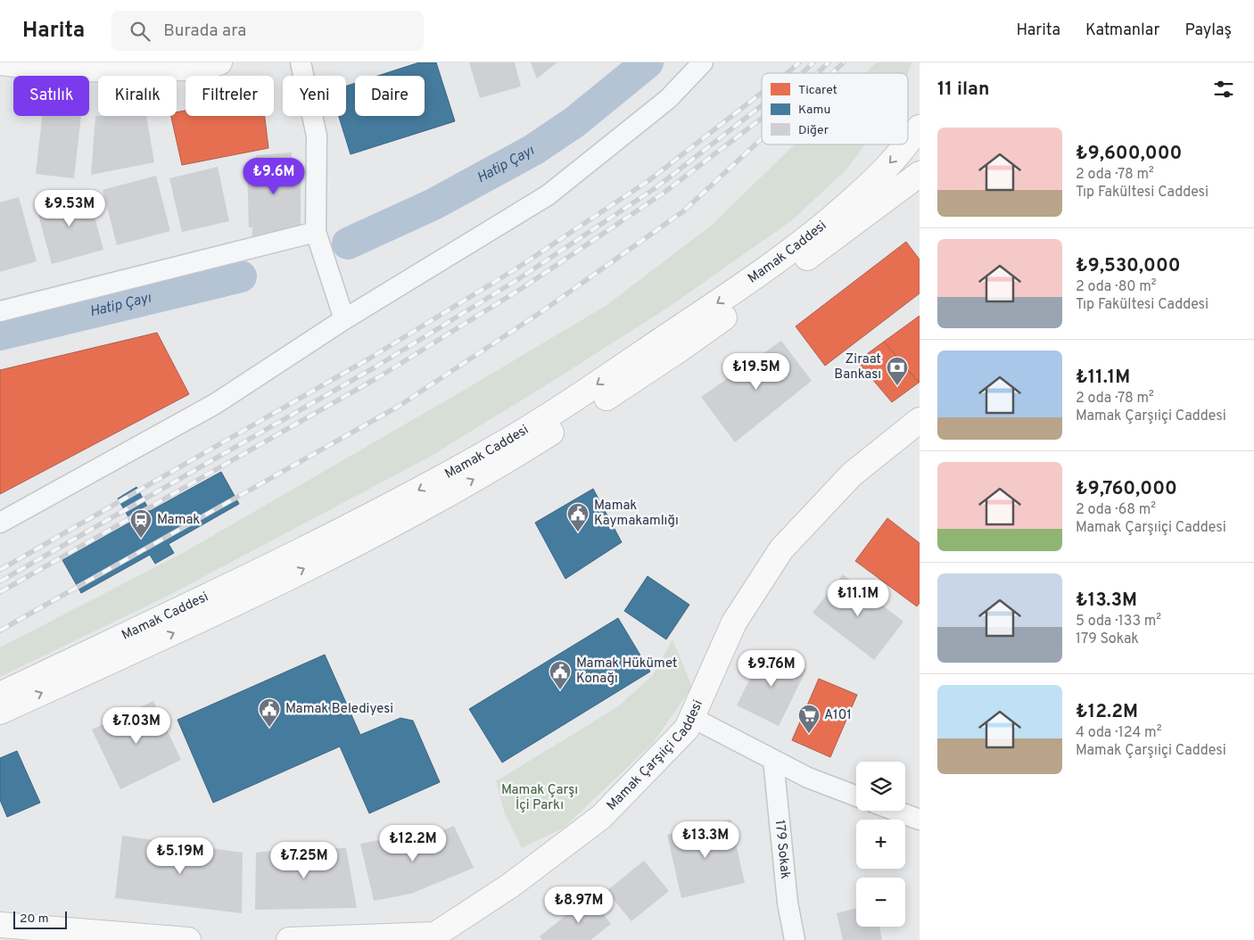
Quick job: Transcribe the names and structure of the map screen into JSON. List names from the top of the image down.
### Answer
{
  "streets": {
    "main road": ["Mamak Caddesi", "Mamak Çarşıiçi Caddesi"],
    "street": ["179 Sokak"]
  },
  "water": ["Hatip Çayı"],
  "parks": ["Mamak Çarşı İçi Parkı"],
  "places": {
    "bank": ["Ziraat Bankası"],
    "public building": ["Mamak Kaymakamlığı", "Mamak Hükümet Konağı", "Mamak Belediyesi"],
    "station": ["Mamak"],
    "supermarket": ["A101"]
  },
  "legend": ["Ticaret", "Kamu", "Diğer"],
  "scale_bar": "20 m",
  "page": {
    "header": "Harita",
    "search": "Burada ara",
    "nav": ["Harita", "Katmanlar", "Paylaş"],
    "heading": "11 ilan",
    "chip": [
      "Satılık",
      "Kiralık",
      "Filtreler",
      "Yeni",
      "Daire"
    ],
    "list": [
      {
        "name": "₺9,600,000",
        "note": "2 oda · 78 m² · Tıp Fakültesi Caddesi"
      },
      {
        "name": "₺9,530,000",
        "note": "2 oda · 80 m² · Tıp Fakültesi Caddesi"
      },
      {
        "name": "₺11.1M",
        "note": "2 oda · 78 m² · Mamak Çarşıiçi Caddesi"
      },
      {
        "name": "₺9,760,000",
        "note": "2 oda · 68 m² · Mamak Çarşıiçi Caddesi"
      },
      {
        "name": "₺13.3M",
        "note": "5 oda · 133 m² · 179 Sokak"
      },
      {
        "name": "₺12.2M",
        "note": "4 oda · 124 m² · Mamak Çarşıiçi Caddesi"
      }
    ],
    "price": [
      "₺9.6M",
      "₺9.53M",
      "₺19.5M",
      "₺11.1M",
      "₺9.76M",
      "₺7.03M",
      "₺13.3M",
      "₺12.2M",
      "₺5.19M",
      "₺7.25M",
      "₺8.97M"
    ],
    "map_buttons": ["+", "−"],
    "scale": "20 m"
  }
}
